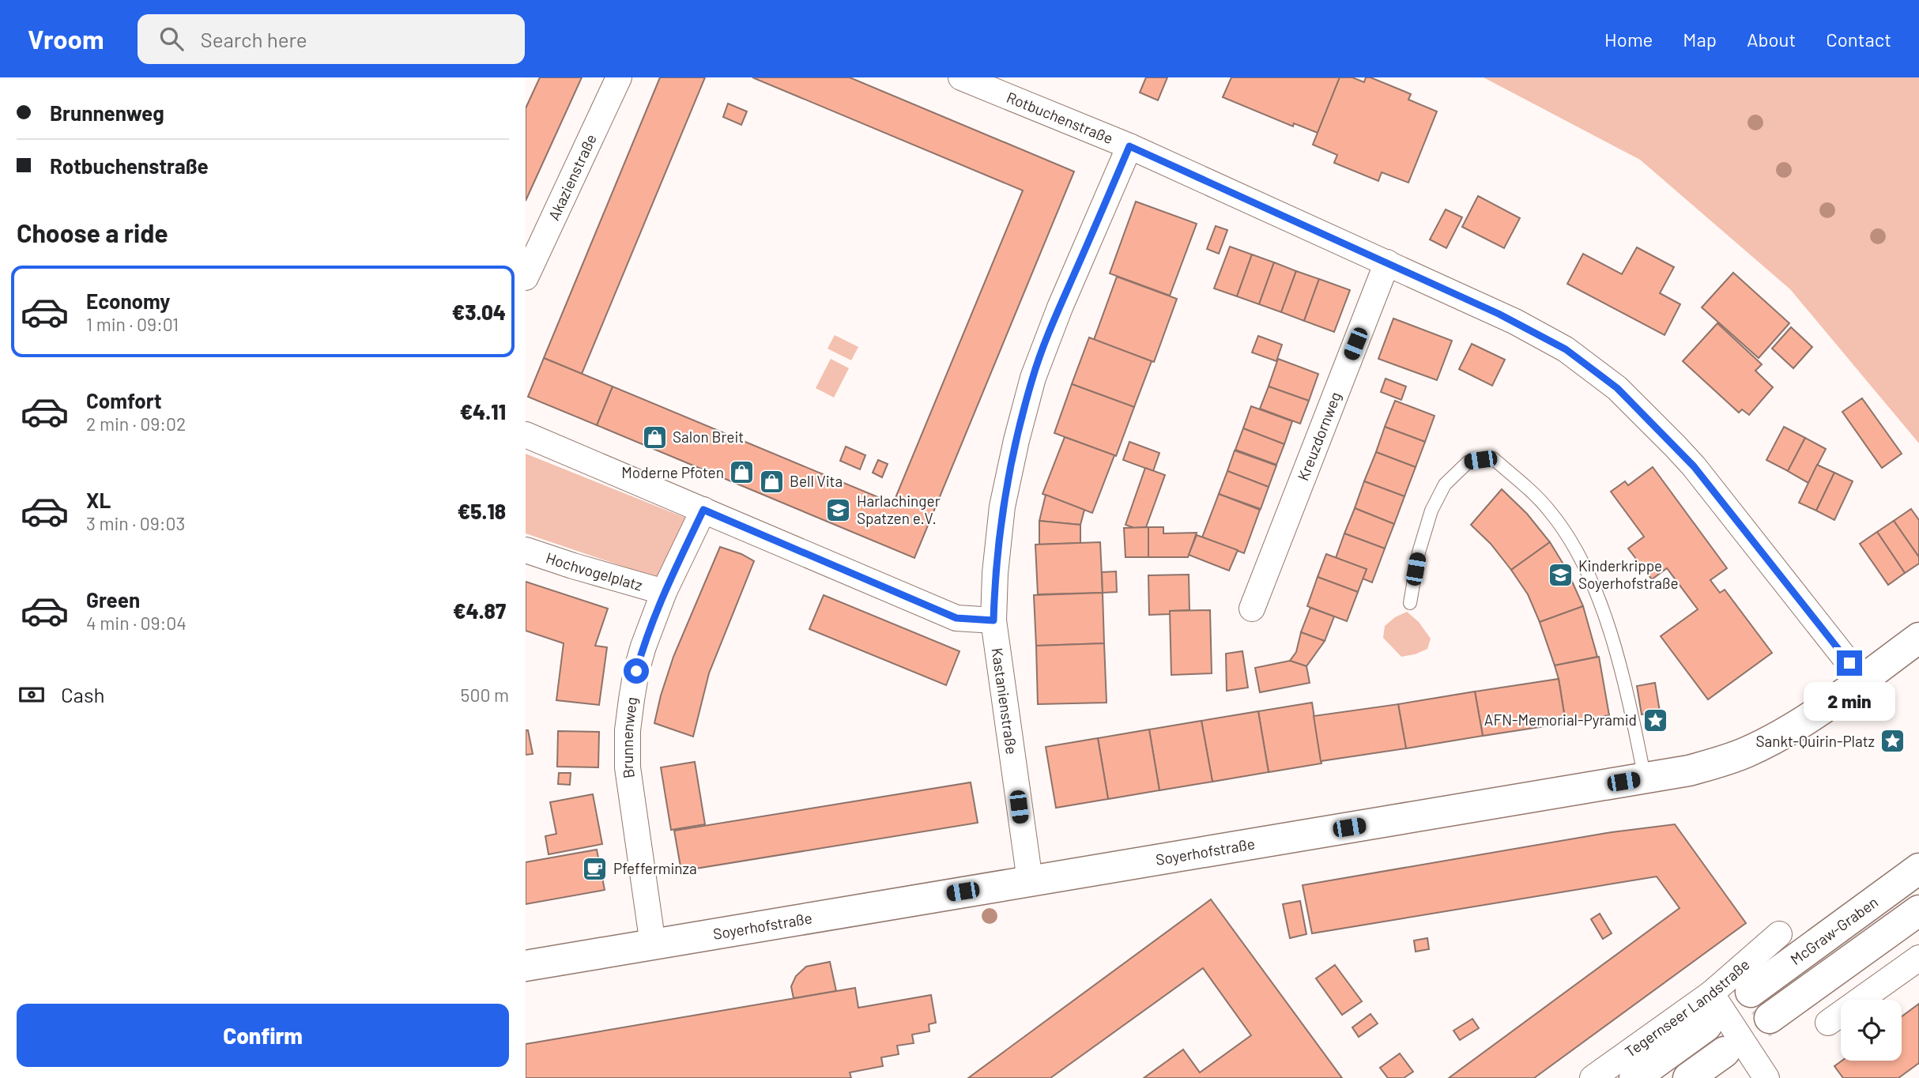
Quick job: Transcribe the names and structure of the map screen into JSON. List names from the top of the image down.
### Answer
{
  "streets": {
    "main road": ["Soyerhofstraße", "McGraw-Graben"],
    "street": [
      "Rotbuchenstraße",
      "Akazienstraße",
      "Kreuzdornweg",
      "Hochvogelplatz",
      "Kastanienstraße",
      "Brunnenweg",
      "Tegernseer Landstraße"
    ]
  },
  "crossings": [
    ["Rotbuchenstraße", "Kreuzdornweg"],
    ["Rotbuchenstraße", "Kastanienstraße"],
    ["Rotbuchenstraße", "Soyerhofstraße"],
    ["Hochvogelplatz", "Brunnenweg"],
    ["Kastanienstraße", "Soyerhofstraße"],
    ["Brunnenweg", "Soyerhofstraße"]
  ],
  "places": {
    "shop": ["Salon Breit", "Moderne Pfoten", "Bell Vita"],
    "school or university": ["Harlachinger Spatzen e.V.", "Kinderkrippe Soyerhofstraße"],
    "place": ["AFN-Memorial-Pyramid", "Sankt-Quirin-Platz"],
    "cafe": ["Pfefferminza"]
  },
  "page": {
    "header": "Vroom",
    "search": "Search here",
    "nav": [
      "Home",
      "Map",
      "About",
      "Contact"
    ],
    "banner": ["Brunnenweg", "Rotbuchenstraße"],
    "heading": "Choose a ride",
    "list": [
      {
        "name": "Economy",
        "note": "1 min · 09:01",
        "value": "€3.04"
      },
      {
        "name": "Comfort",
        "note": "2 min · 09:02",
        "value": "€4.11"
      },
      {
        "name": "XL",
        "note": "3 min · 09:03",
        "value": "€5.18"
      },
      {
        "name": "Green",
        "note": "4 min · 09:04",
        "value": "€4.87"
      }
    ],
    "pay": ["Cash", "500 m"],
    "bubble": "2 min",
    "buttons": "Confirm"
  }
}
